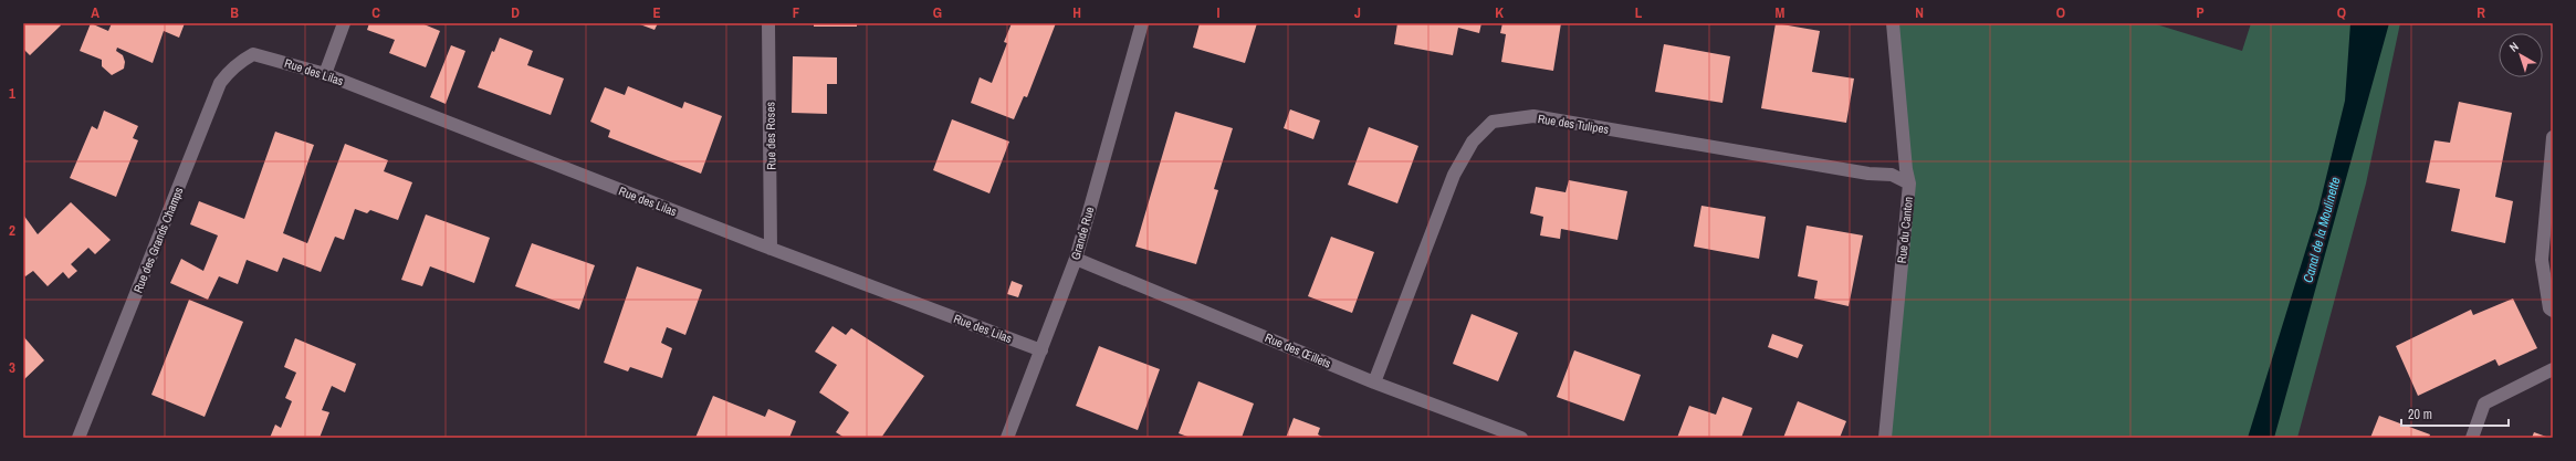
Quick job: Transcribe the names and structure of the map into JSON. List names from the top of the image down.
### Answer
{
  "streets": {
    "street": [
      "Rue des Lilas",
      "Rue des Tulipes",
      "Rue des Roses",
      "Rue du Canton",
      "Grande Rue",
      "Rue des Grands Champs",
      "Rue des Œillets"
    ]
  },
  "crossings": [
    ["Rue des Lilas", "Rue des Roses"],
    ["Rue des Lilas", "Grande Rue"],
    ["Rue des Lilas", "Rue des Grands Champs"],
    ["Rue des Tulipes", "Rue du Canton"],
    ["Rue des Tulipes", "Rue des Œillets"],
    ["Grande Rue", "Rue des Œillets"]
  ],
  "water": ["Canal de la Moulinette"],
  "scale_bar": "20 m",
  "north": "top left",
  "grid": {
    "columns": [
      "A",
      "B",
      "C",
      "D",
      "E",
      "F",
      "G",
      "H",
      "I",
      "J",
      "K",
      "L",
      "M",
      "N",
      "O",
      "P",
      "Q",
      "R"
    ],
    "rows": ["1", "2", "3"]
  }
}
